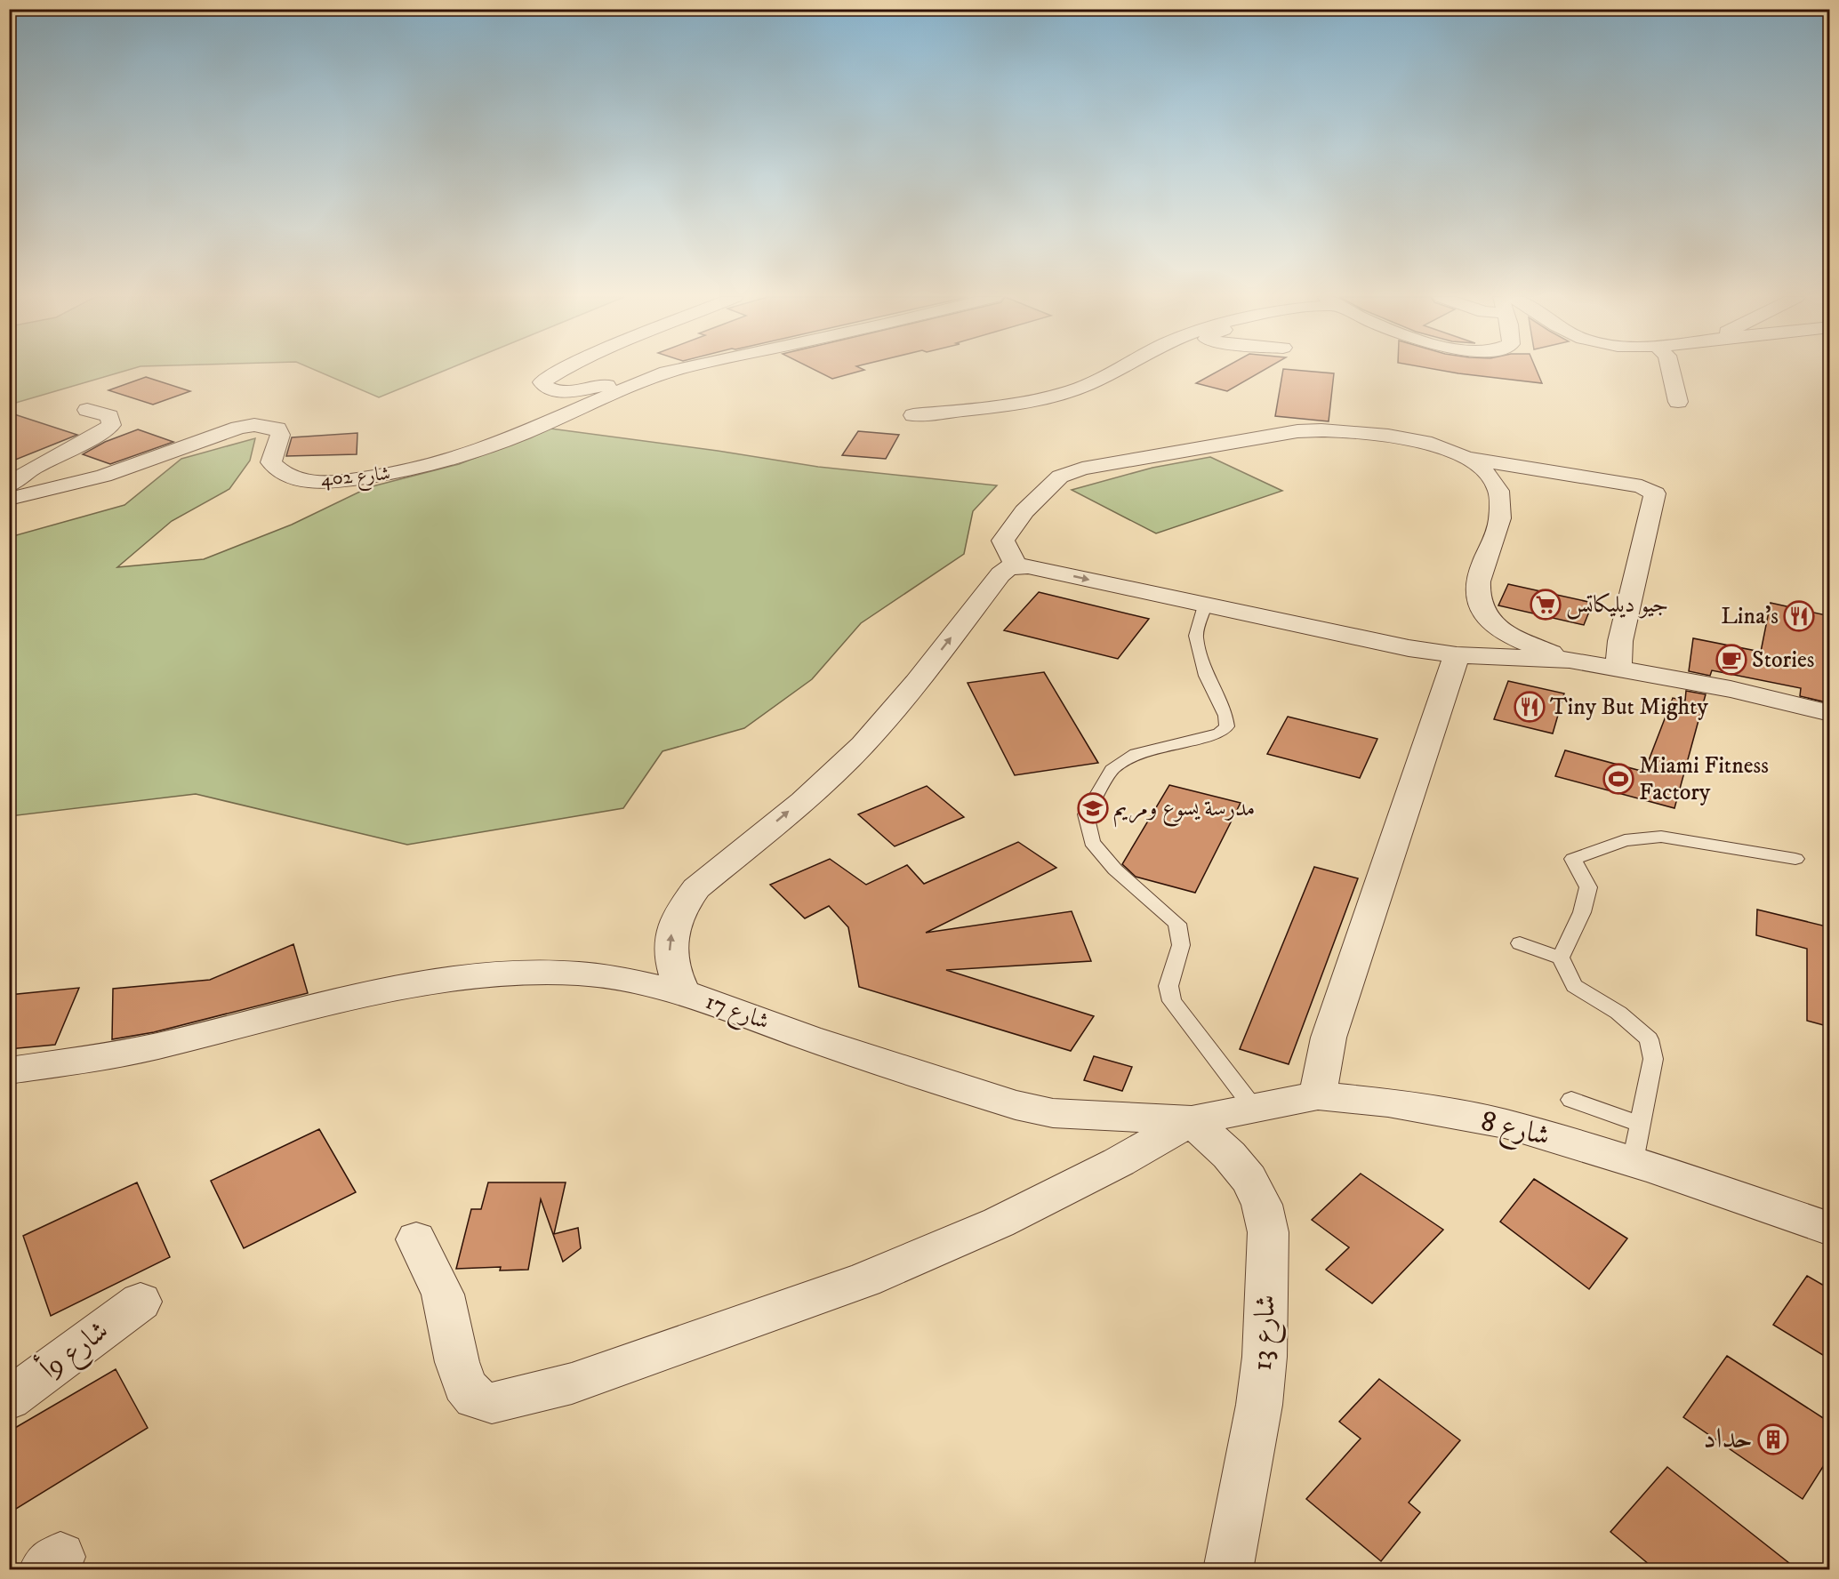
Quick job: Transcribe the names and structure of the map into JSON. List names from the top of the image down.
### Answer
{
  "streets": {
    "street": [
      "شارع 402",
      "شارع 17",
      "شارع 8",
      "شارع 13",
      "شارع 9أ"
    ]
  },
  "crossings": [
    ["شارع 17", "شارع 8"],
    ["شارع 17", "شارع 13"],
    ["شارع 8", "شارع 13"]
  ],
  "one_way": ["شارع 17"],
  "places": {
    "supermarket": ["جيو ديليكاتس"],
    "restaurant": ["Lina's", "Tiny But Mighty"],
    "cafe": ["Stories"],
    "sports": ["Miami Fitness Factory"],
    "school or university": ["مدرسة يسوع ومريم"],
    "building": ["حداد"]
  }
}
